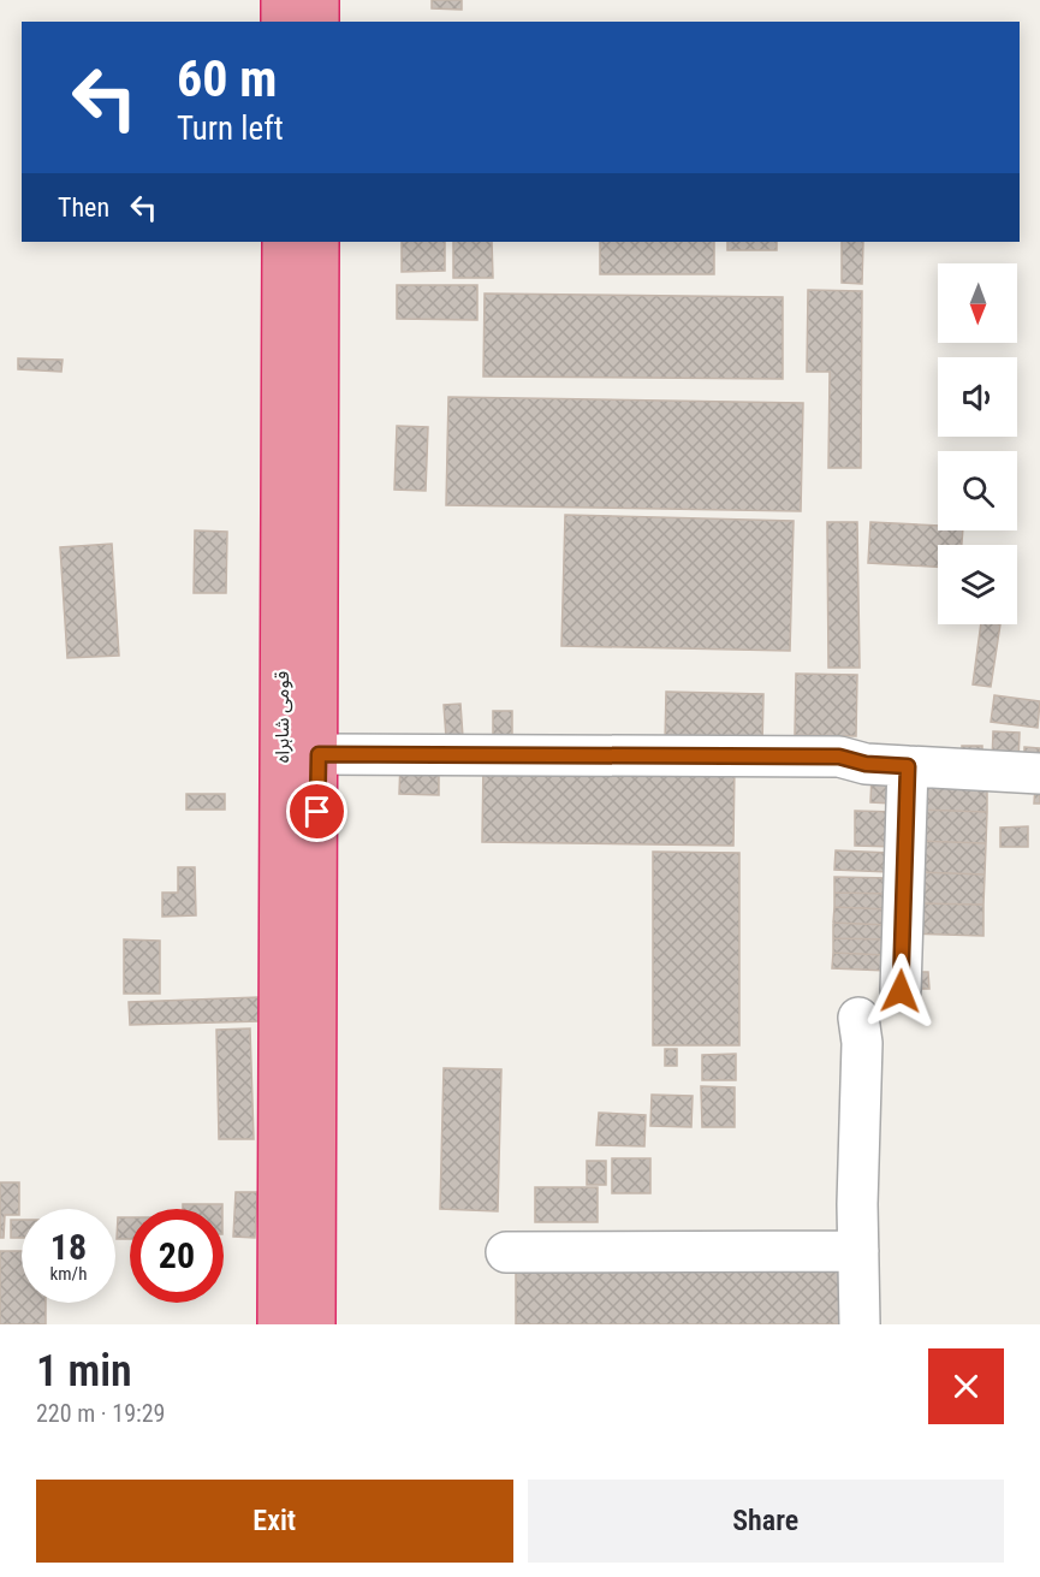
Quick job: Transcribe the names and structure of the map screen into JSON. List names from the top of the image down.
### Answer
{
  "streets": {
    "highway": ["قومی شاہراہ"]
  },
  "north": "bottom",
  "page": {
    "turn": ["60 m", "Turn left"],
    "then": "Then",
    "speed": "18 km/h",
    "limit": "20",
    "heading": ["1 min", "220 m · 19:29"],
    "buttons": ["Exit", "Share"]
  }
}
